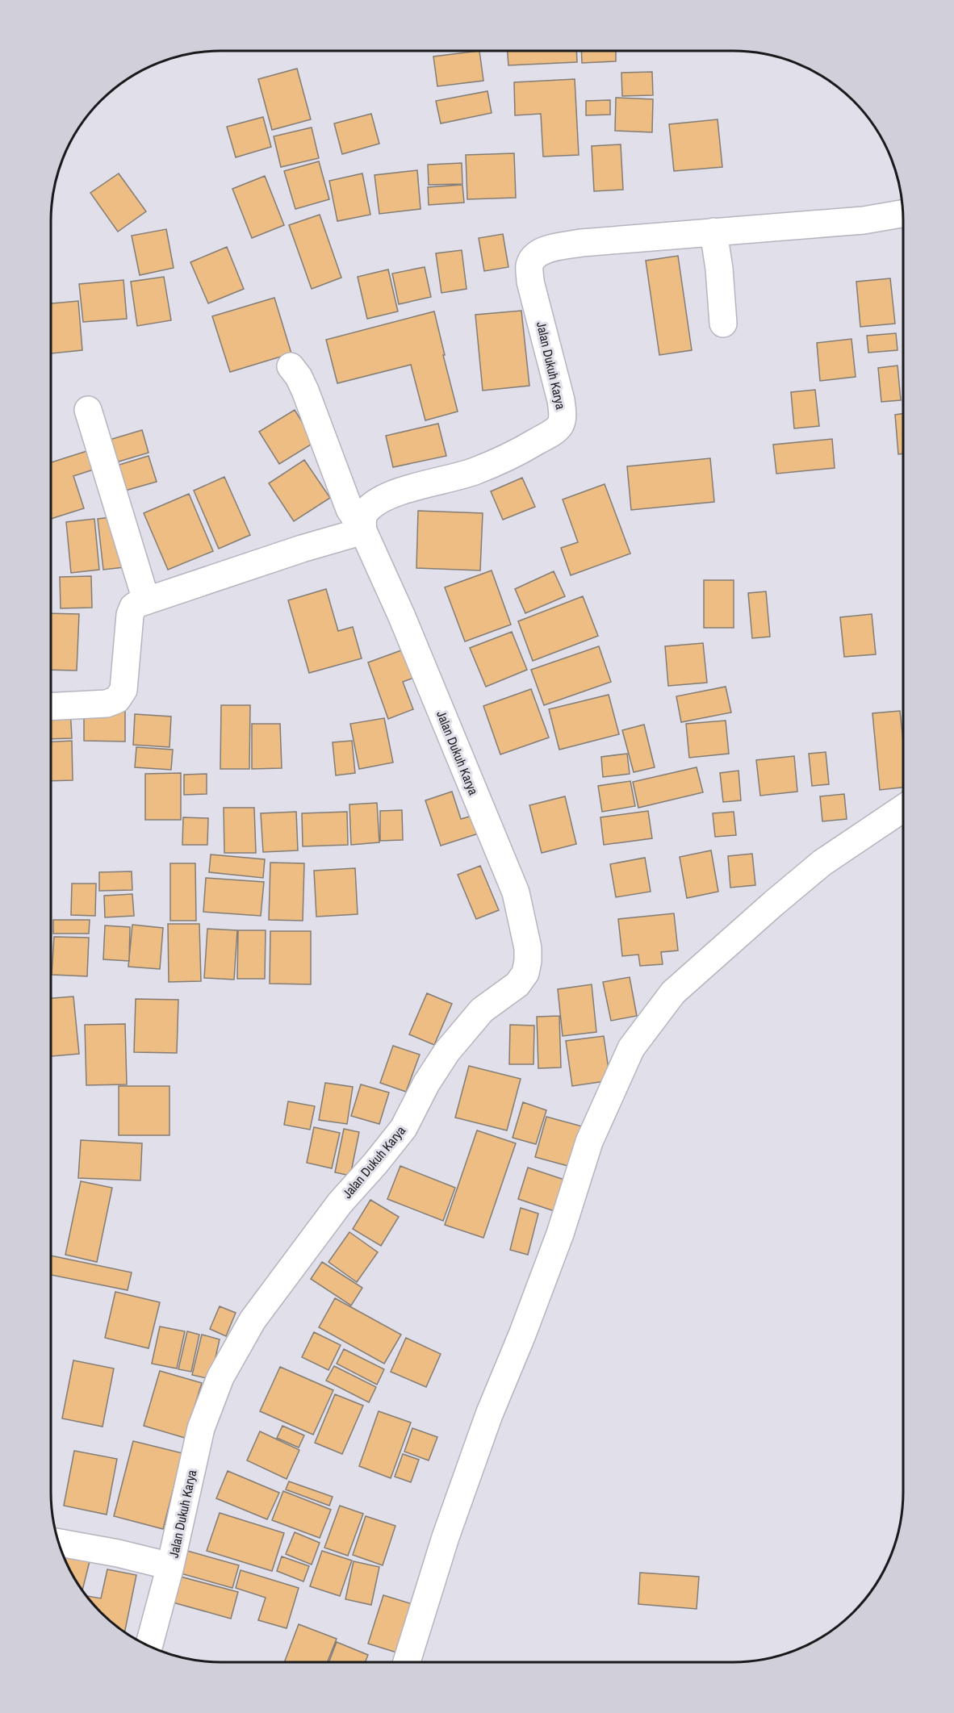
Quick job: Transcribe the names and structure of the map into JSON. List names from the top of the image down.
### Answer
{
  "streets": {
    "street": ["Jalan Dukuh Karya"]
  }
}
